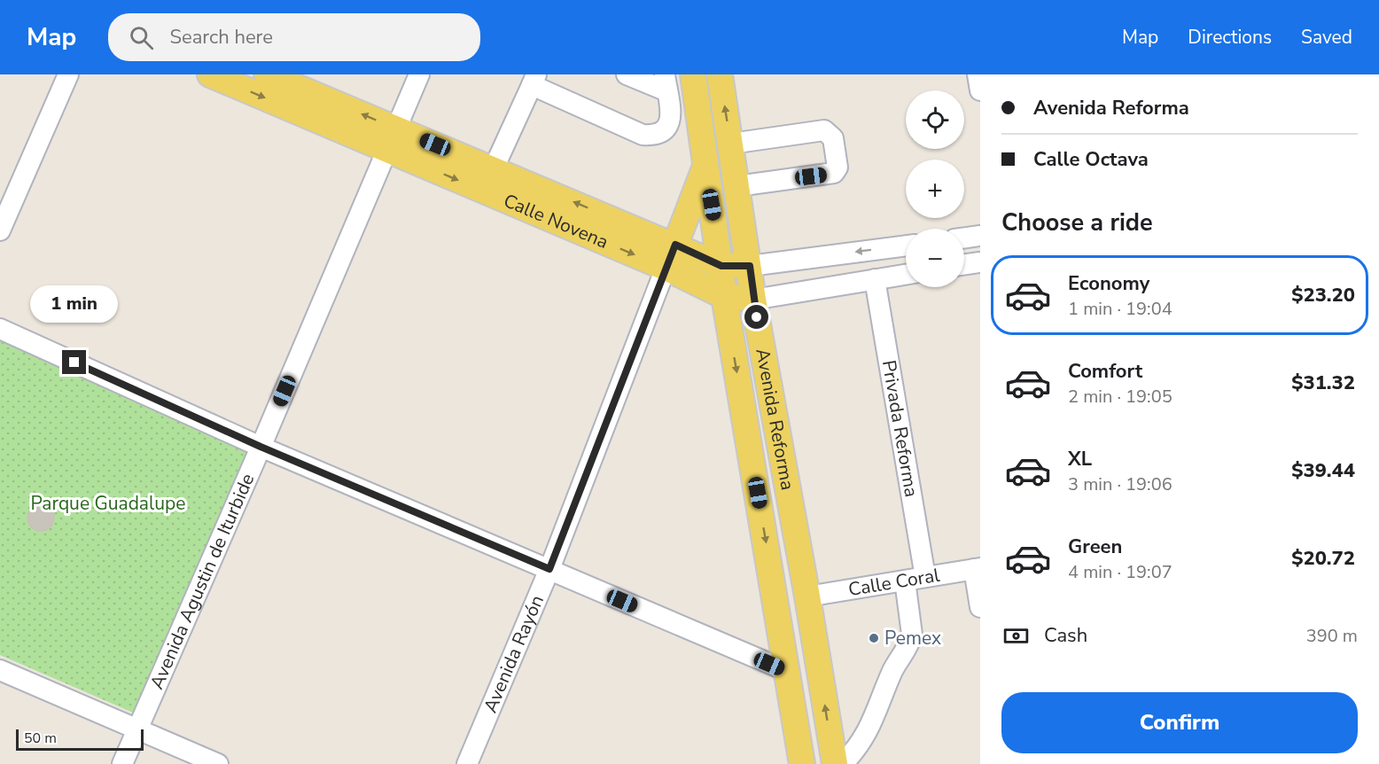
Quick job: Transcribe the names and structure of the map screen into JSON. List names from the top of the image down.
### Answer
{
  "streets": {
    "main road": ["Calle Novena", "Avenida Reforma"],
    "street": [
      "Privada Reforma",
      "Avenida Agustin de Iturbide",
      "Calle Coral",
      "Avenida Rayón"
    ]
  },
  "crossings": [
    ["Calle Novena", "Avenida Reforma"],
    ["Calle Novena", "Privada Reforma"],
    ["Calle Novena", "Avenida Agustin de Iturbide"],
    ["Calle Novena", "Avenida Rayón"],
    ["Avenida Reforma", "Calle Coral"],
    ["Privada Reforma", "Calle Coral"]
  ],
  "parks": ["Parque Guadalupe"],
  "places": ["Pemex"],
  "scale_bar": "50 m",
  "page": {
    "header": "Map",
    "search": "Search here",
    "nav": ["Map", "Directions", "Saved"],
    "banner": ["Avenida Reforma", "Calle Octava"],
    "map_buttons": ["+", "−"],
    "heading": "Choose a ride",
    "list": [
      {
        "name": "Economy",
        "note": "1 min · 19:04",
        "value": "$23.20"
      },
      {
        "name": "Comfort",
        "note": "2 min · 19:05",
        "value": "$31.32"
      },
      {
        "name": "XL",
        "note": "3 min · 19:06",
        "value": "$39.44"
      },
      {
        "name": "Green",
        "note": "4 min · 19:07",
        "value": "$20.72"
      }
    ],
    "bubble": "1 min",
    "pay": ["Cash", "390 m"],
    "buttons": "Confirm",
    "scale": "50 m"
  }
}
